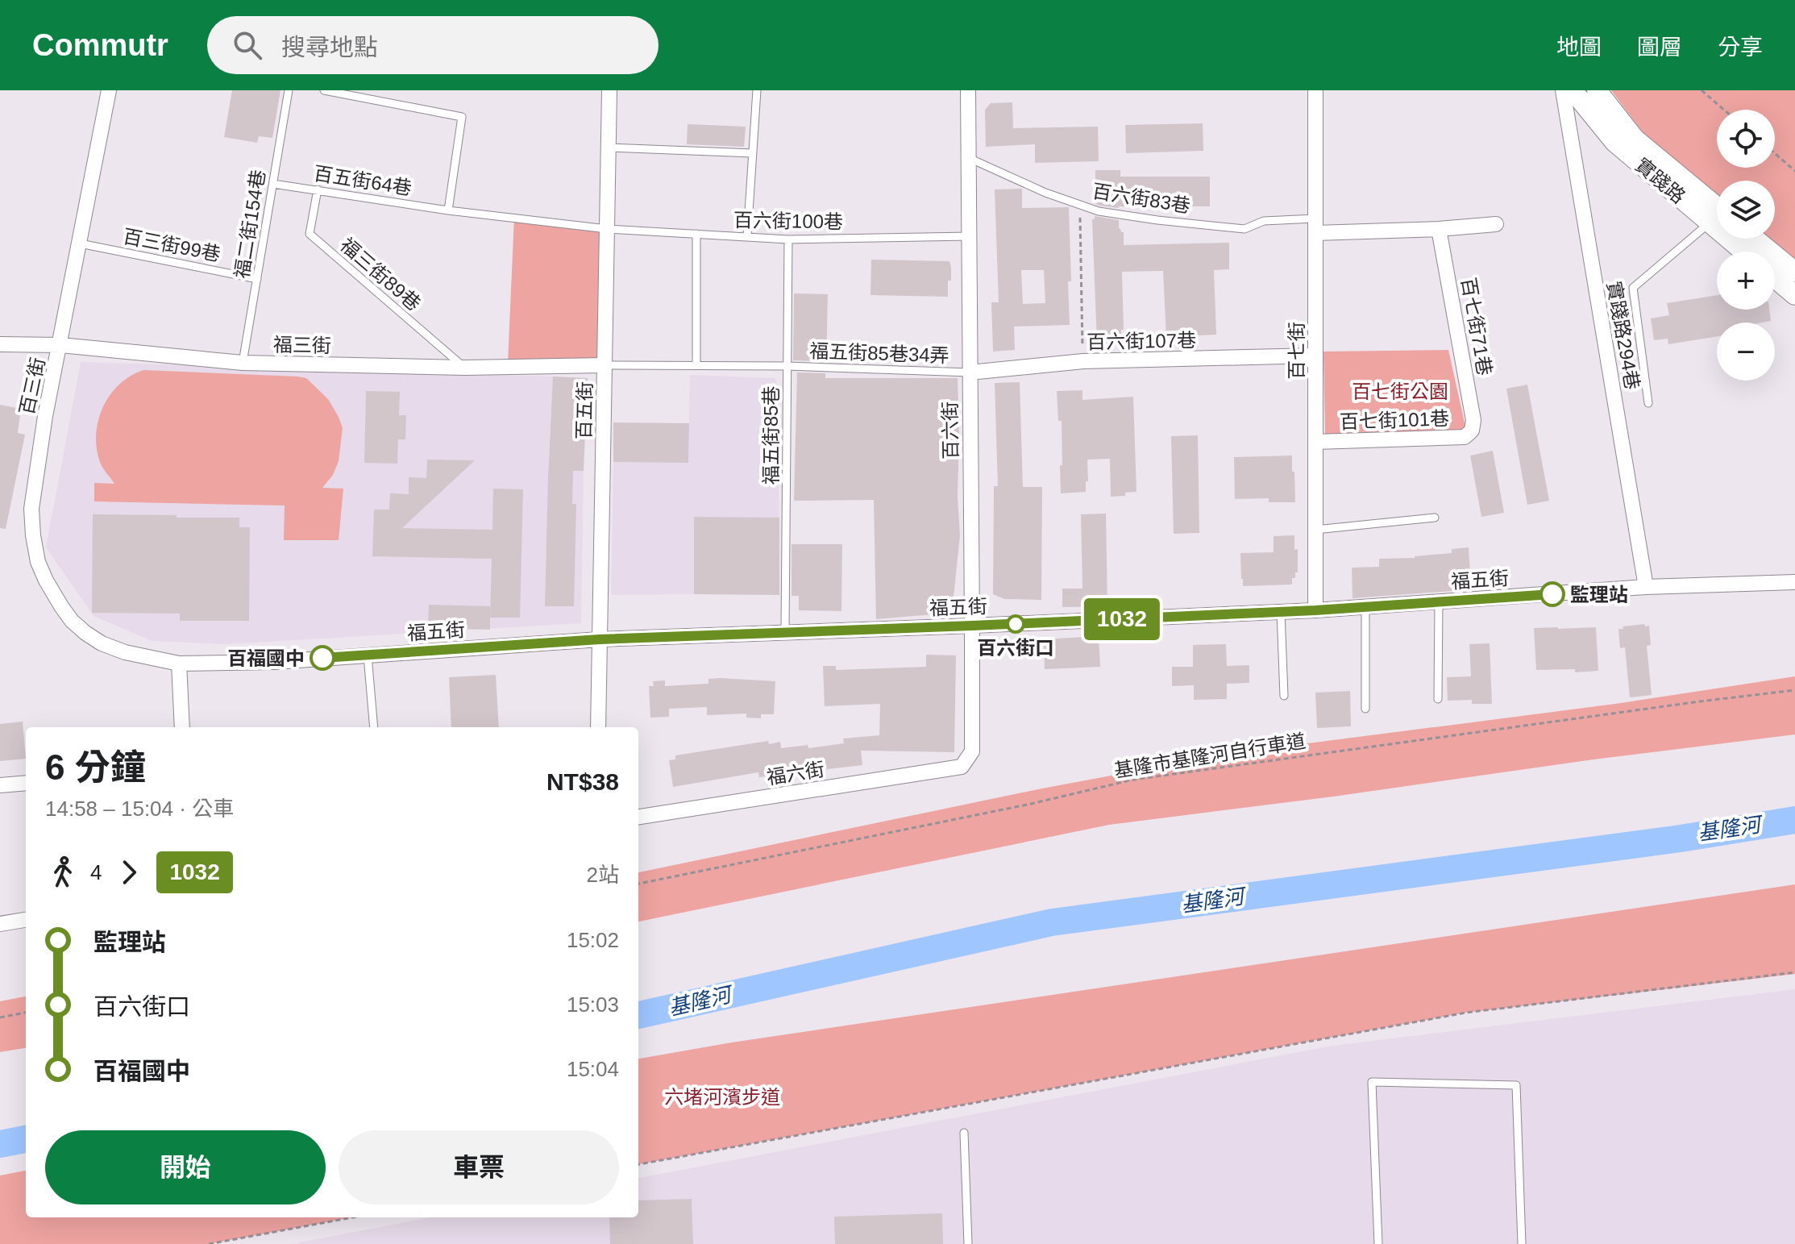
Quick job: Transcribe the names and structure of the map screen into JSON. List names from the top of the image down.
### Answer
{
  "streets": {
    "street": [
      "實踐路",
      "百七街71巷",
      "實踐路294巷",
      "百六街107巷",
      "福三街",
      "百七街",
      "百三街",
      "百五街",
      "百七街101巷",
      "百六街",
      "福五街",
      "福六街"
    ],
    "lane": [
      "百五街64巷",
      "百六街83巷",
      "百六街100巷",
      "福二街154巷",
      "百三街99巷",
      "福三街89巷",
      "福五街85巷34弄",
      "福五街85巷"
    ],
    "path": ["基隆市基隆河自行車道"]
  },
  "crossings": [
    ["百五街64巷", "百六街100巷"],
    ["百五街64巷", "福二街154巷"],
    ["百五街64巷", "福三街89巷"],
    ["百五街64巷", "百五街"],
    ["百六街83巷", "百七街"],
    ["百六街83巷", "百六街"],
    ["百六街100巷", "百五街"],
    ["百六街100巷", "百六街"],
    ["百六街100巷", "福五街85巷"],
    ["福二街154巷", "百三街99巷"],
    ["福二街154巷", "福三街"],
    ["百三街99巷", "百三街"],
    ["福三街89巷", "福三街"],
    ["百七街71巷", "百七街101巷"],
    ["實踐路294巷", "福五街"],
    ["百六街107巷", "百七街"],
    ["百六街107巷", "福五街85巷34弄"],
    ["百六街107巷", "百六街"],
    ["福三街", "福五街85巷34弄"],
    ["福三街", "百三街"],
    ["福三街", "百五街"],
    ["百七街", "百七街101巷"],
    ["百七街", "福五街"],
    ["福五街85巷34弄", "百五街"],
    ["福五街85巷34弄", "百六街"],
    ["福五街85巷34弄", "福五街85巷"],
    ["百三街", "福五街"],
    ["百五街", "福五街"],
    ["百六街", "福五街"],
    ["百六街", "福六街"],
    ["福五街85巷", "福五街"]
  ],
  "water": ["基隆河"],
  "parks": ["百七街公園", "六堵河濱步道"],
  "places": ["監理站", "百六街口", "百福國中"],
  "lines": ["bus line 1032"],
  "page": {
    "header": "Commutr",
    "search": "搜尋地點",
    "nav": ["地圖", "圖層", "分享"],
    "on_map": "1032",
    "map_buttons": ["+", "−"],
    "heading": ["6 分鐘", "14:58 – 15:04 · 公車", "NT$38"],
    "legs": ["4", "1032", "2站"],
    "list": [
      {
        "name": "監理站",
        "value": "15:02"
      },
      {
        "name": "百六街口",
        "value": "15:03"
      },
      {
        "name": "百福國中",
        "value": "15:04"
      }
    ],
    "buttons": ["開始", "車票"]
  }
}
